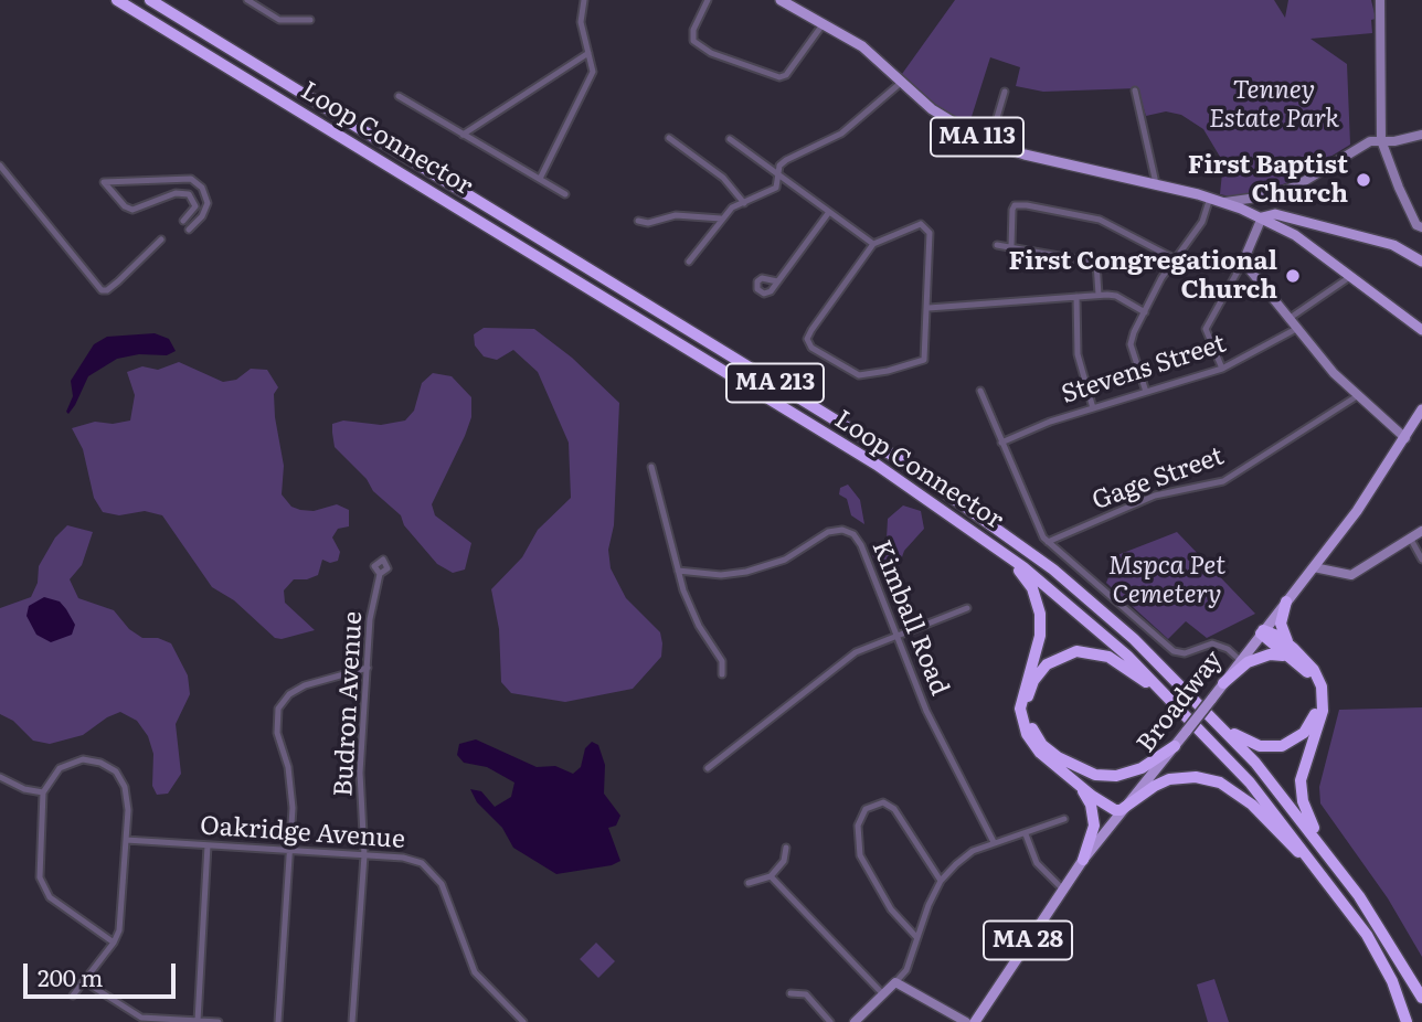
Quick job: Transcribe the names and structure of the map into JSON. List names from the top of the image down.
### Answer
{
  "streets": {
    "highway": ["Loop Connector", "MA 213"],
    "main road": ["MA 113", "Broadway", "MA 28"],
    "street": [
      "Stevens Street",
      "Gage Street",
      "Kimball Road",
      "Budron Avenue",
      "Oakridge Avenue"
    ]
  },
  "crossings": [
    ["Budron Avenue", "Oakridge Avenue"]
  ],
  "parks": ["Tenney Estate Park", "Mspca Pet Cemetery"],
  "places": ["First Baptist Church", "First Congregational Church"],
  "scale_bar": "200 m"
}
